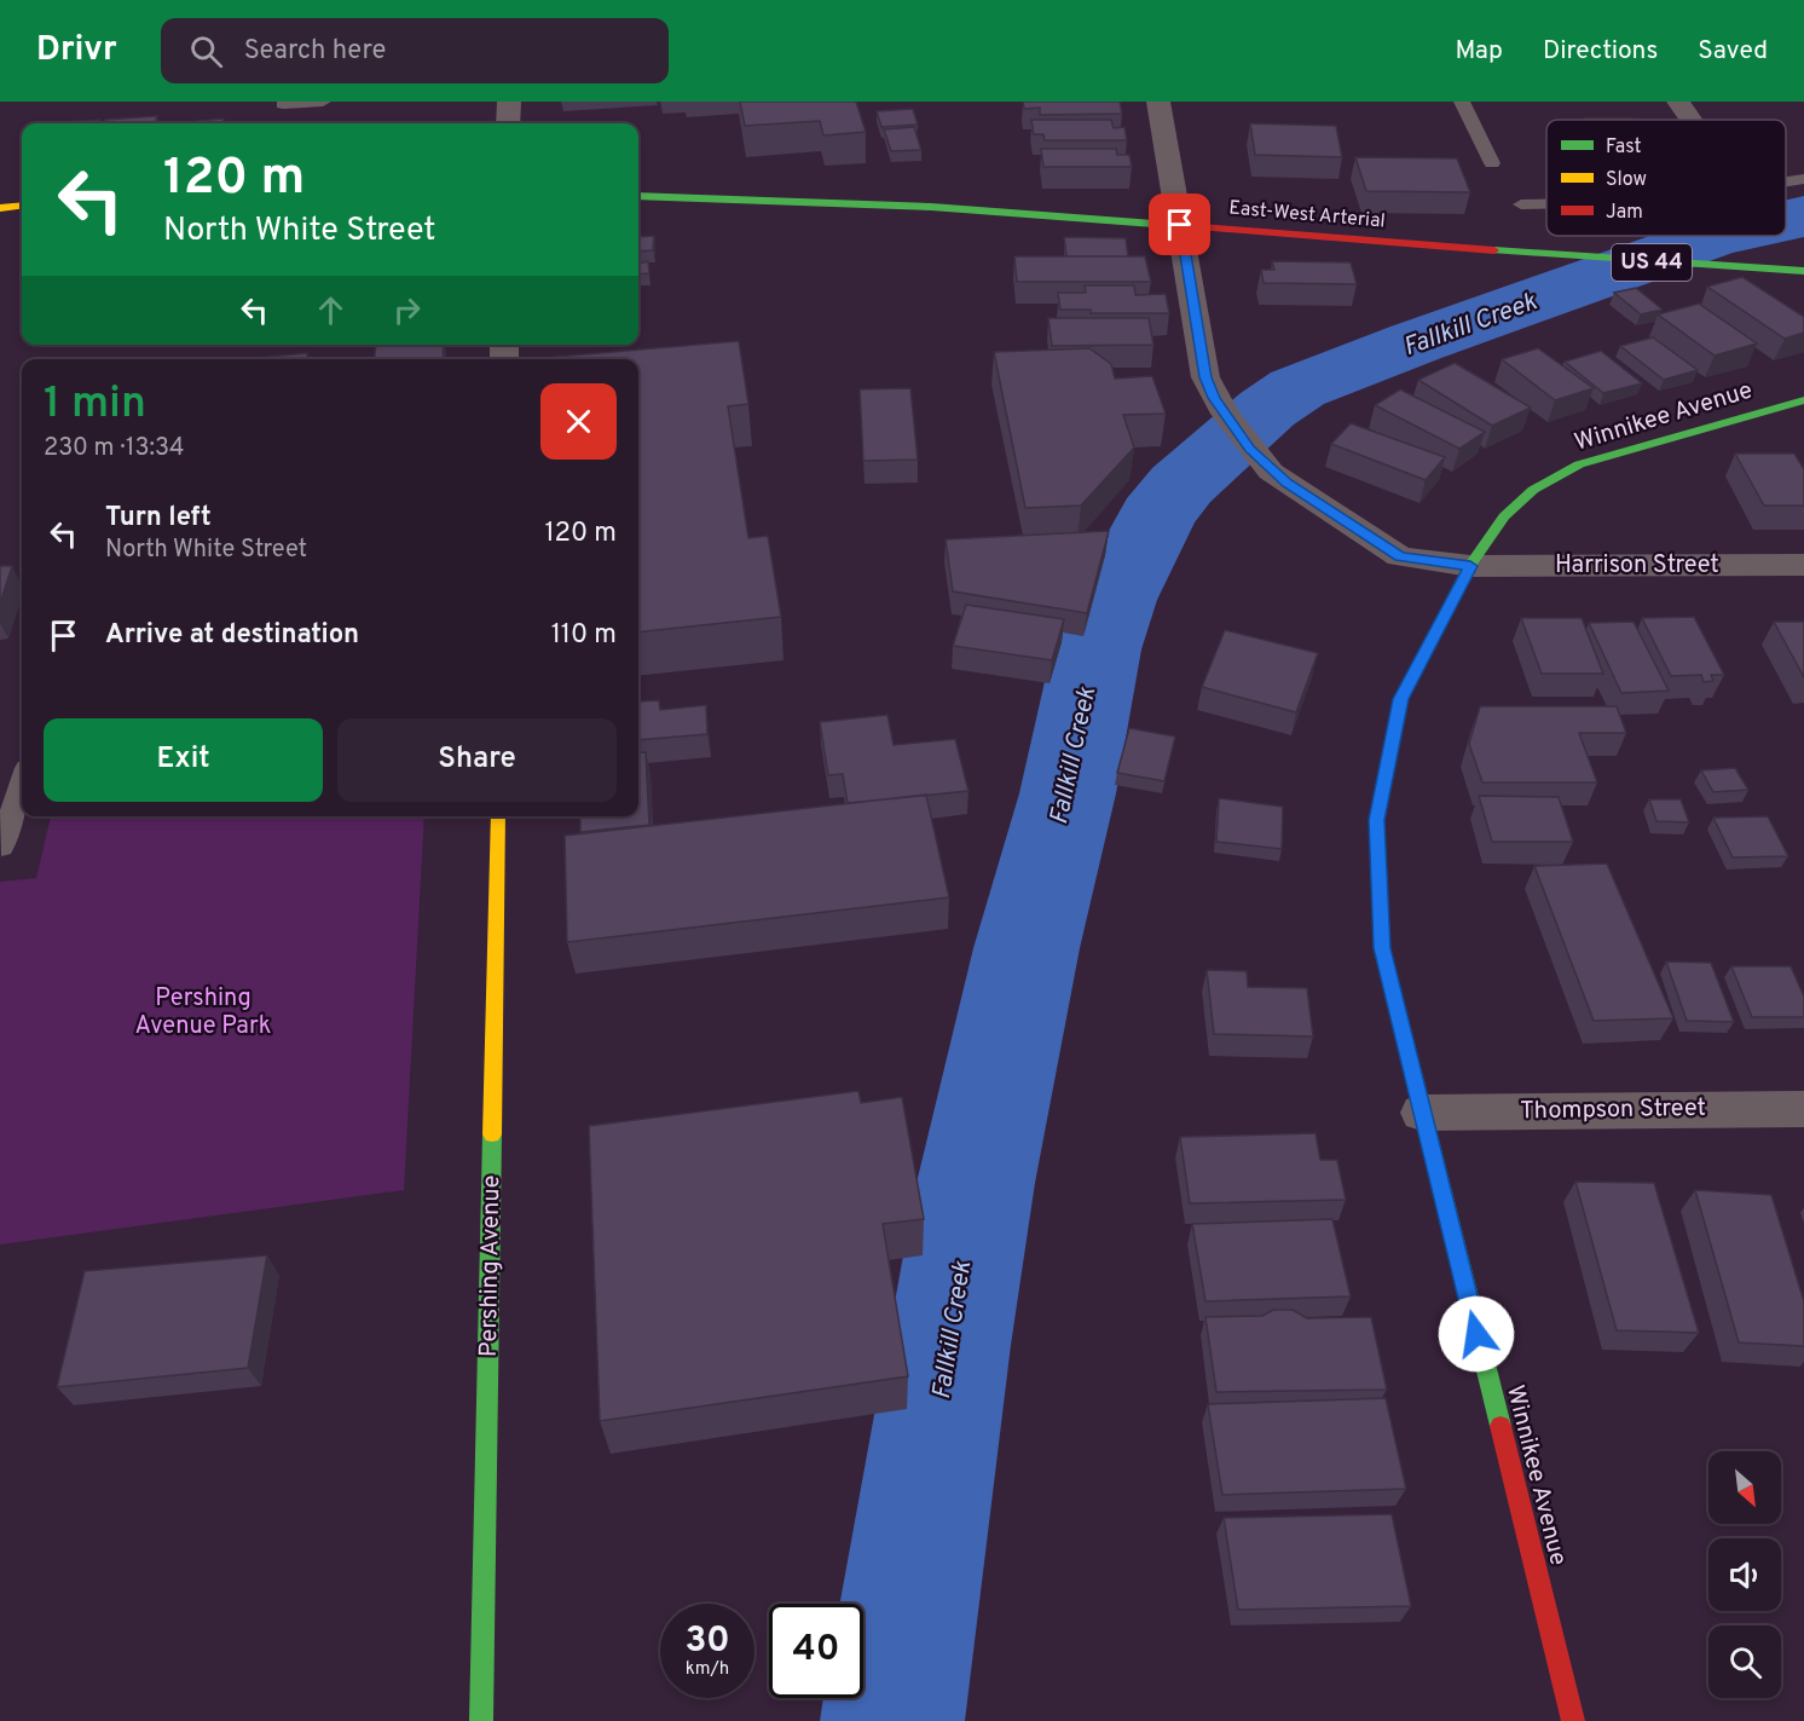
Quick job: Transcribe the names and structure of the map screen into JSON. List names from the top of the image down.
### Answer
{
  "streets": {
    "main road": [
      "East-West Arterial",
      "US 44",
      "Winnikee Avenue",
      "Pershing Avenue"
    ],
    "street": ["Harrison Street", "Thompson Street"]
  },
  "crossings": [
    ["East-West Arterial", "Harrison Street"],
    ["Winnikee Avenue", "Harrison Street"],
    ["Winnikee Avenue", "Thompson Street"]
  ],
  "water": ["Fallkill Creek"],
  "parks": ["Pershing Avenue Park"],
  "legend": ["Fast", "Slow", "Jam"],
  "north": "bottom right",
  "page": {
    "header": "Drivr",
    "search": "Search here",
    "nav": ["Map", "Directions", "Saved"],
    "turn": ["120 m", "North White Street"],
    "heading": ["1 min", "230 m · 13:34"],
    "list": [
      {
        "name": "Turn left",
        "note": "North White Street",
        "value": "120 m"
      },
      {
        "name": "Arrive at destination",
        "value": "110 m"
      }
    ],
    "buttons": ["Exit", "Share"],
    "speed": "30 km/h",
    "limit": "40"
  }
}
